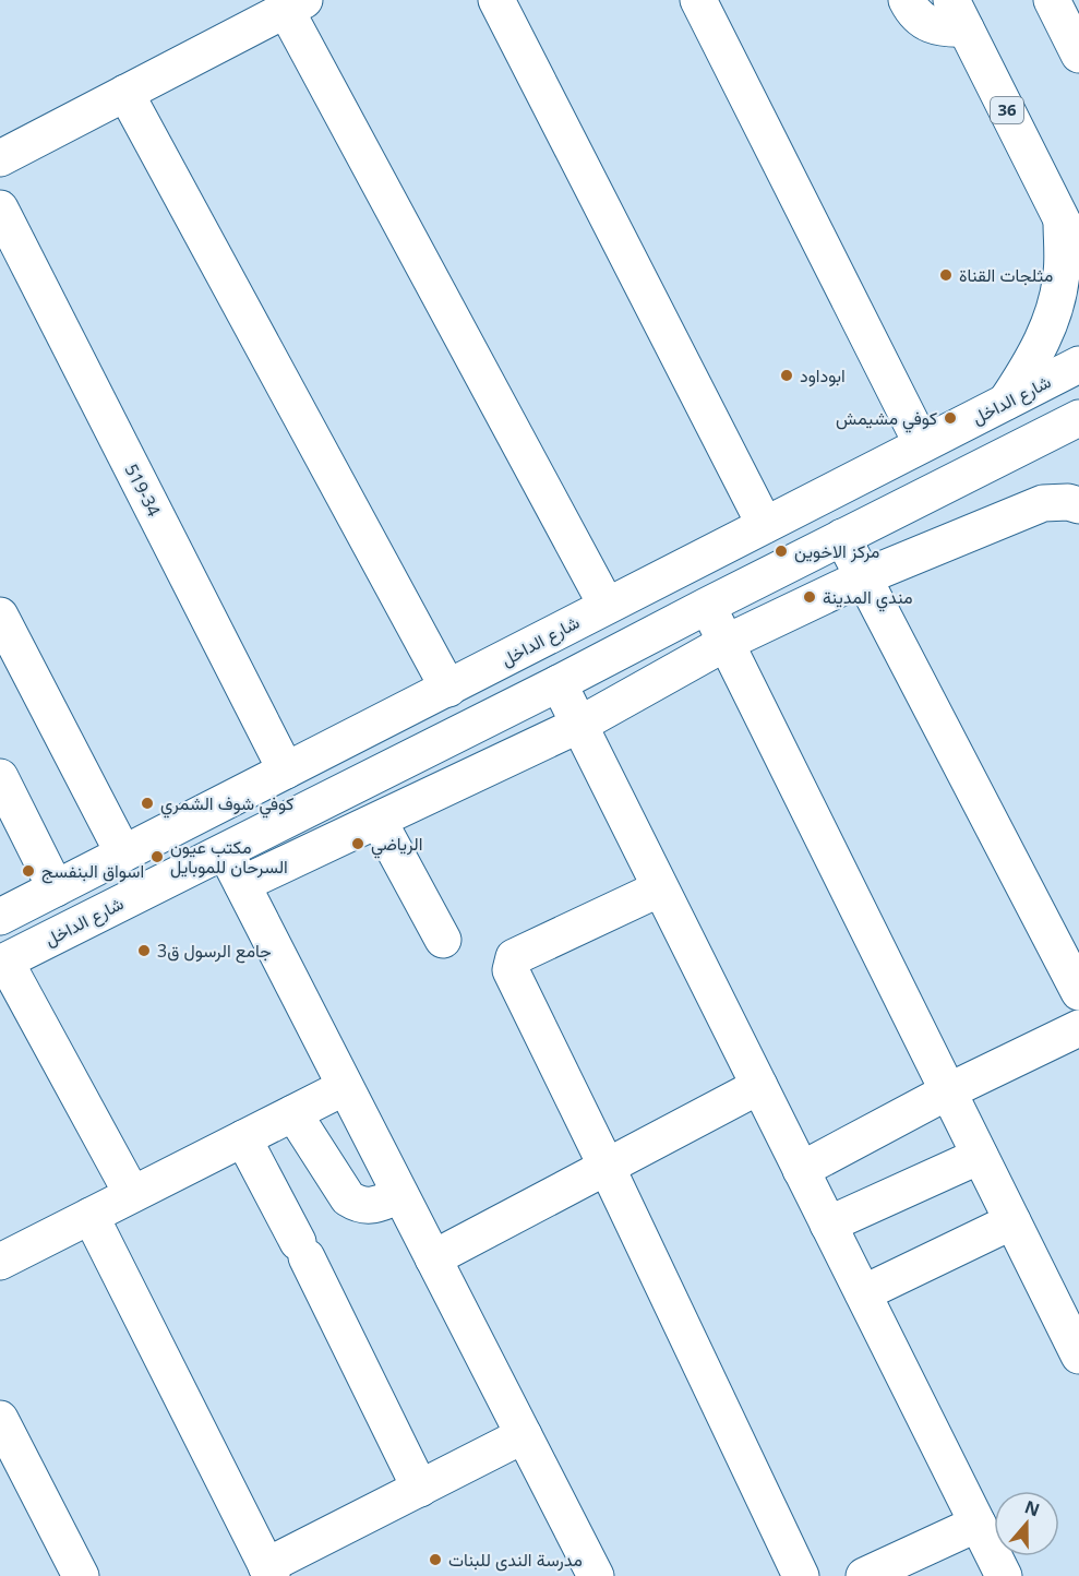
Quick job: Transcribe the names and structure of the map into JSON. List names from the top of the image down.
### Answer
{
  "streets": {
    "street": ["36", "شارع الداخل", "519-34"]
  },
  "crossings": [
    ["شارع الداخل", "519-34"]
  ],
  "places": [
    "مثلجات القناة",
    "ابوداود",
    "كوفي مشيمش",
    "مركز الاخوين",
    "مندي المدينة",
    "كوفي شوف الشمري",
    "الرياضي",
    "مكتب عيون السرحان للموبايل",
    "اسواق البنفسج",
    "جامع الرسول ق3",
    "مدرسة الندى للبنات"
  ],
  "north": "top"
}
